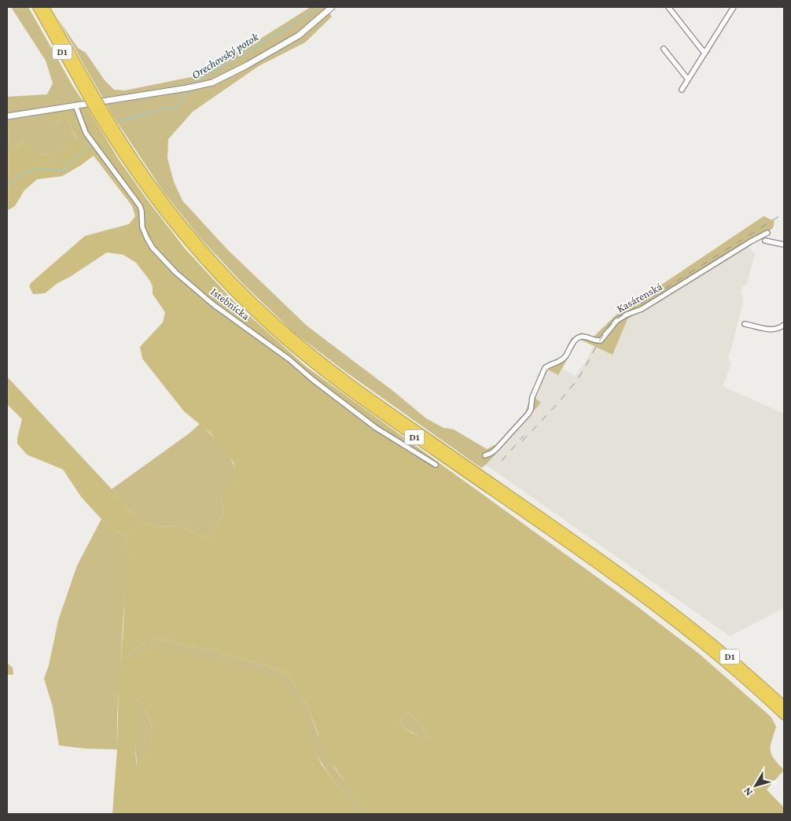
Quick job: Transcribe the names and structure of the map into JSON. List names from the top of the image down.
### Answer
{
  "streets": {
    "highway": ["D1"],
    "street": ["Kasárenská", "Istebnícka"]
  },
  "water": ["Orechovský potok"],
  "north": "bottom left"
}
